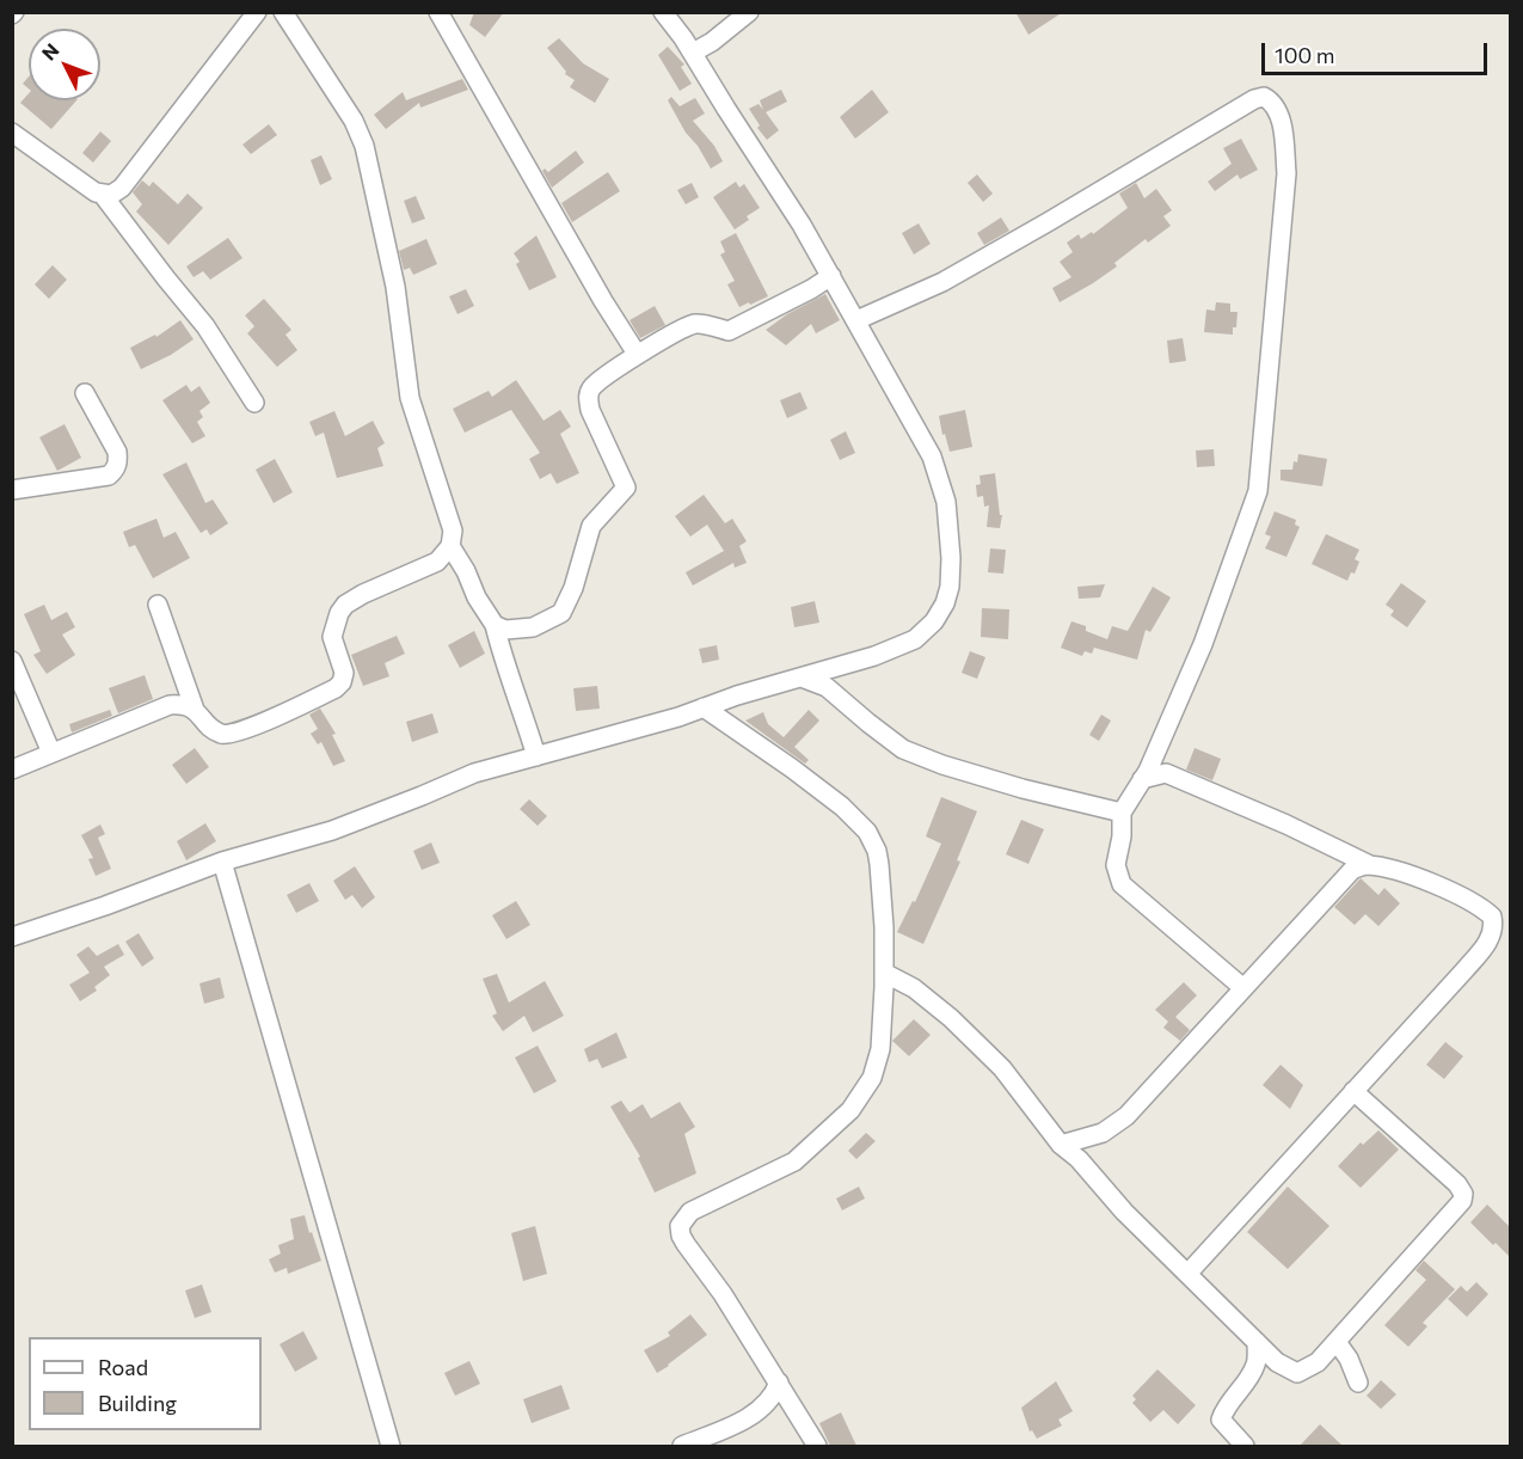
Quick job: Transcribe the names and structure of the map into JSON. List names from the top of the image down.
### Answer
{
  "legend": ["Road", "Building"],
  "scale_bar": "100 m",
  "north": "top left"
}
